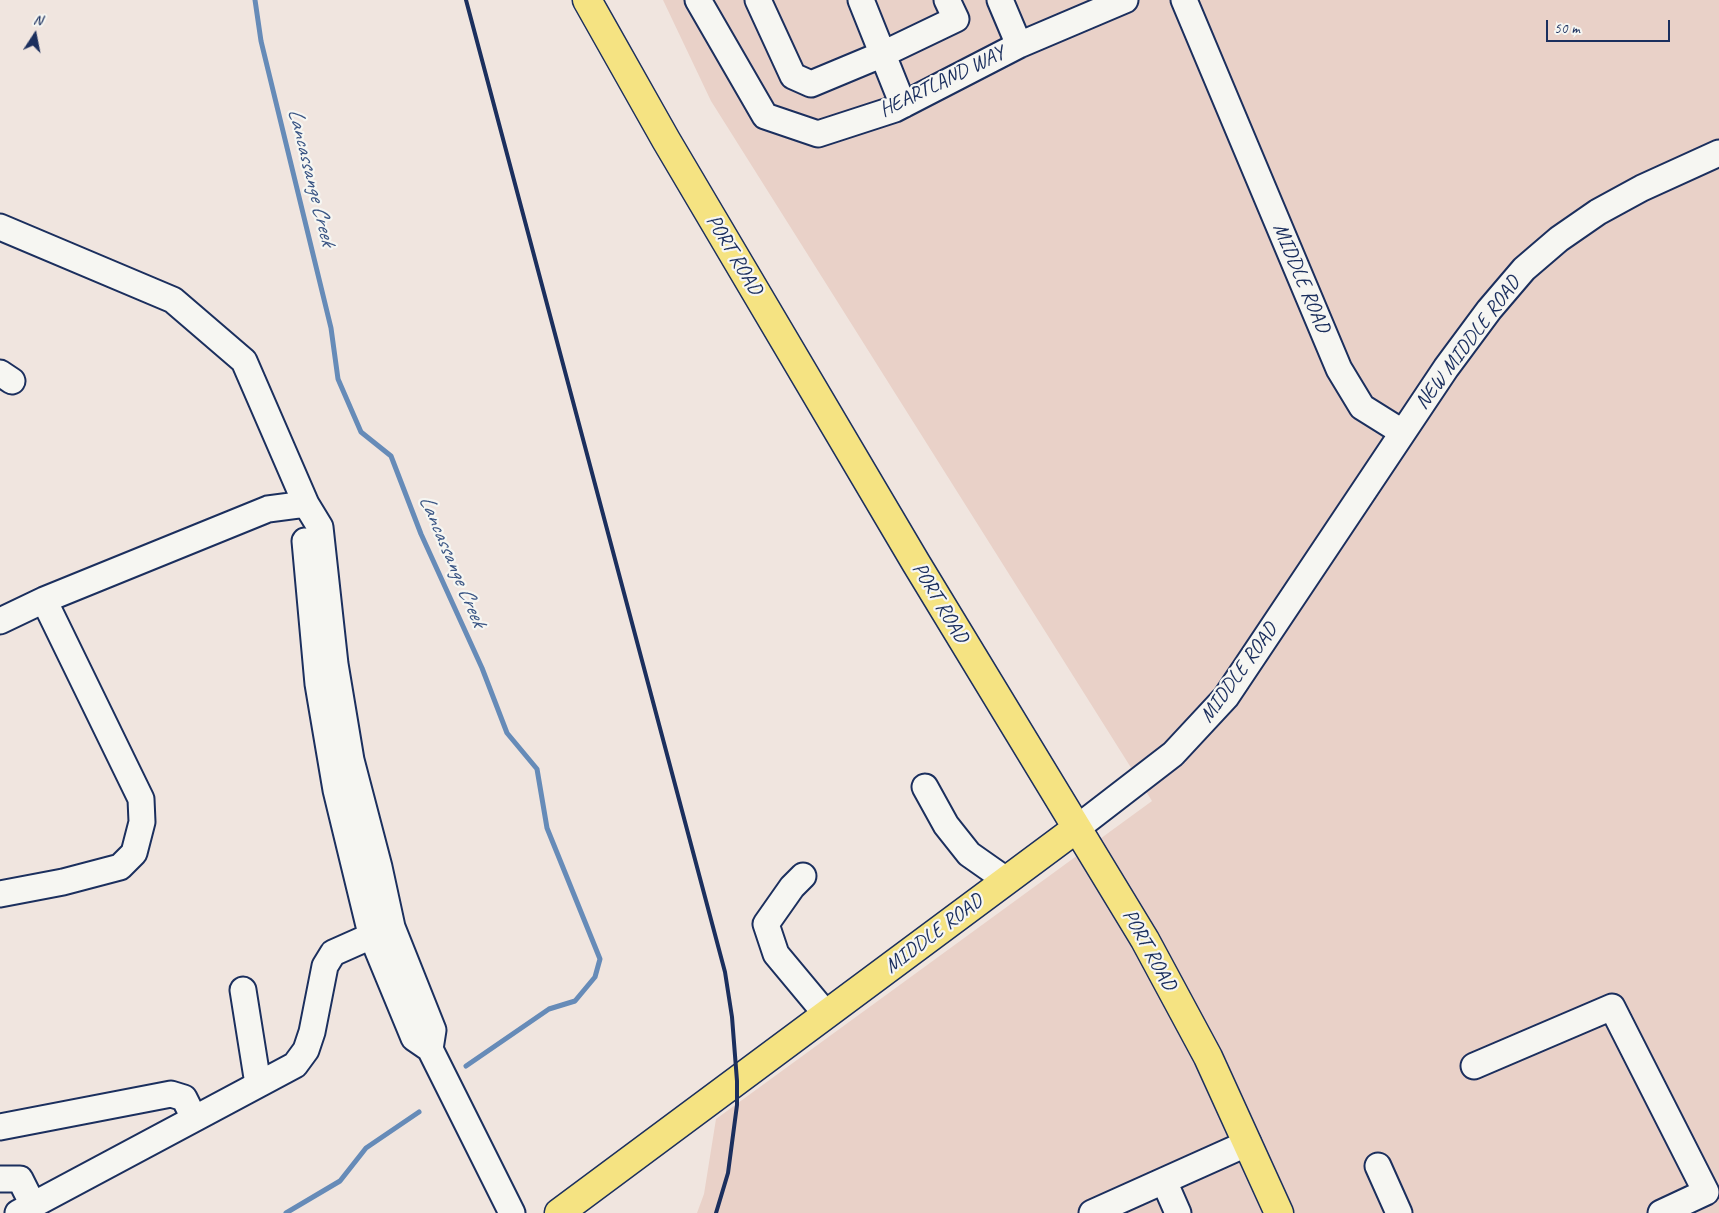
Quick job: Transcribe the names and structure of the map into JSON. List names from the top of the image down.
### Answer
{
  "streets": {
    "main road": ["PORT ROAD", "MIDDLE ROAD"],
    "street": ["HEARTLAND WAY", "NEW MIDDLE ROAD"]
  },
  "crossings": [
    ["PORT ROAD", "MIDDLE ROAD"],
    ["MIDDLE ROAD", "NEW MIDDLE ROAD"]
  ],
  "water": ["Lancassange Creek"],
  "scale_bar": "50 m",
  "north": "top"
}
